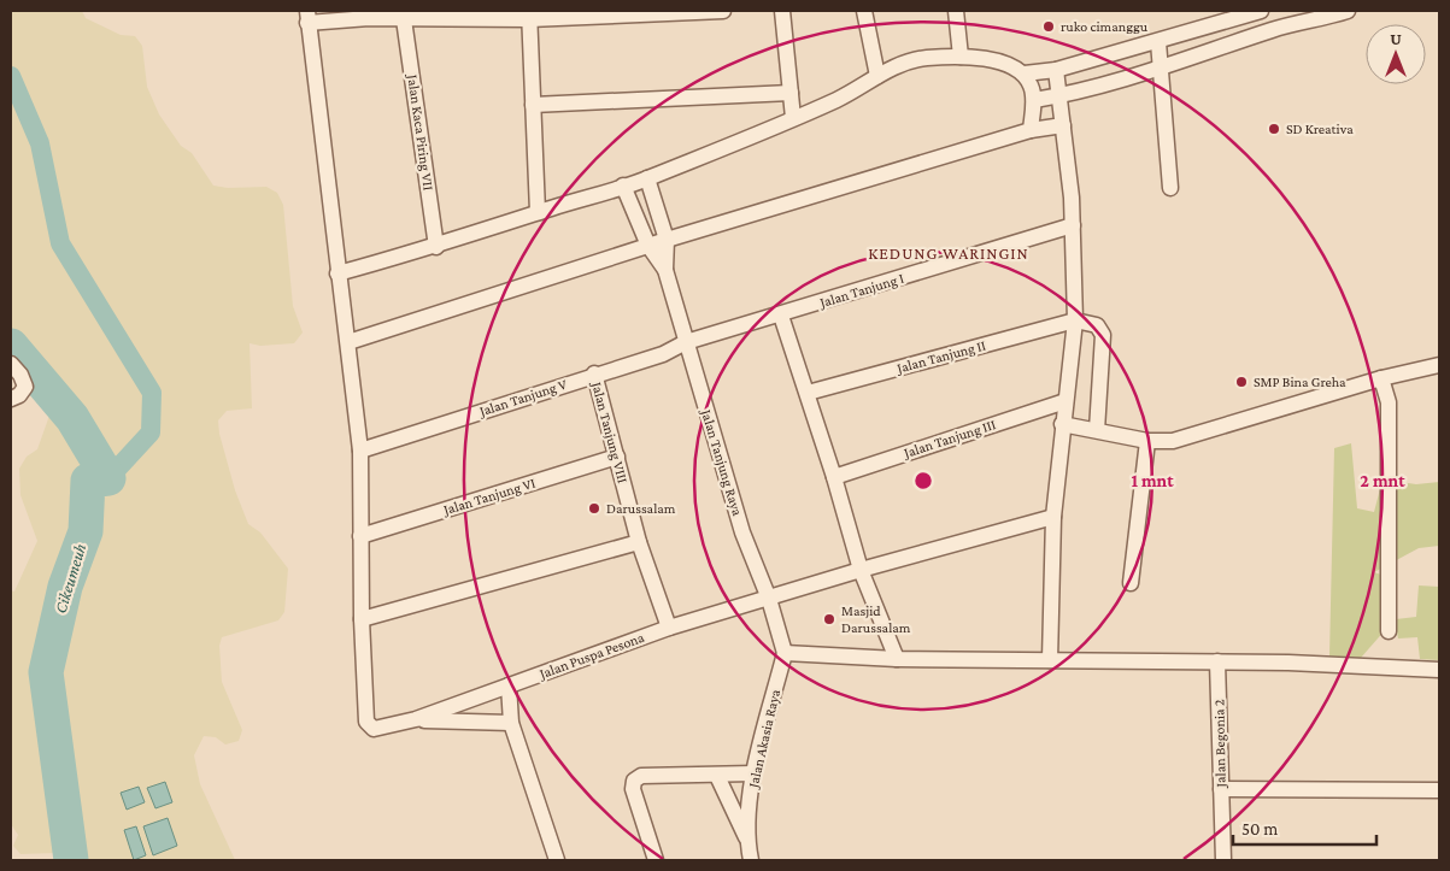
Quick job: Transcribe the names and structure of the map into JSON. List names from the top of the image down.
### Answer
{
  "streets": {
    "street": [
      "Jalan Kaca Piring VII",
      "Jalan Tanjung I",
      "Jalan Tanjung II",
      "Jalan Tanjung V",
      "Jalan Tanjung VIII",
      "Jalan Tanjung III",
      "Jalan Tanjung Raya",
      "Jalan Tanjung VI",
      "Jalan Puspa Pesona",
      "Jalan Akasia Raya",
      "Jalan Begonia 2"
    ]
  },
  "crossings": [
    ["Jalan Tanjung I", "Jalan Tanjung V"],
    ["Jalan Tanjung I", "Jalan Tanjung Raya"],
    ["Jalan Tanjung V", "Jalan Tanjung VIII"],
    ["Jalan Tanjung V", "Jalan Tanjung Raya"],
    ["Jalan Tanjung VIII", "Jalan Tanjung VI"],
    ["Jalan Tanjung VIII", "Jalan Puspa Pesona"],
    ["Jalan Tanjung Raya", "Jalan Puspa Pesona"],
    ["Jalan Tanjung Raya", "Jalan Akasia Raya"]
  ],
  "districts": ["KEDUNG WARINGIN"],
  "water": ["Cikeumeuh"],
  "places": [
    "ruko cimanggu",
    "SD Kreativa",
    "SMP Bina Greha",
    "Darussalam",
    "Masjid Darussalam"
  ],
  "scale_bar": "50 m",
  "north": "top",
  "rings": ["1 mnt", "2 mnt"]
}
